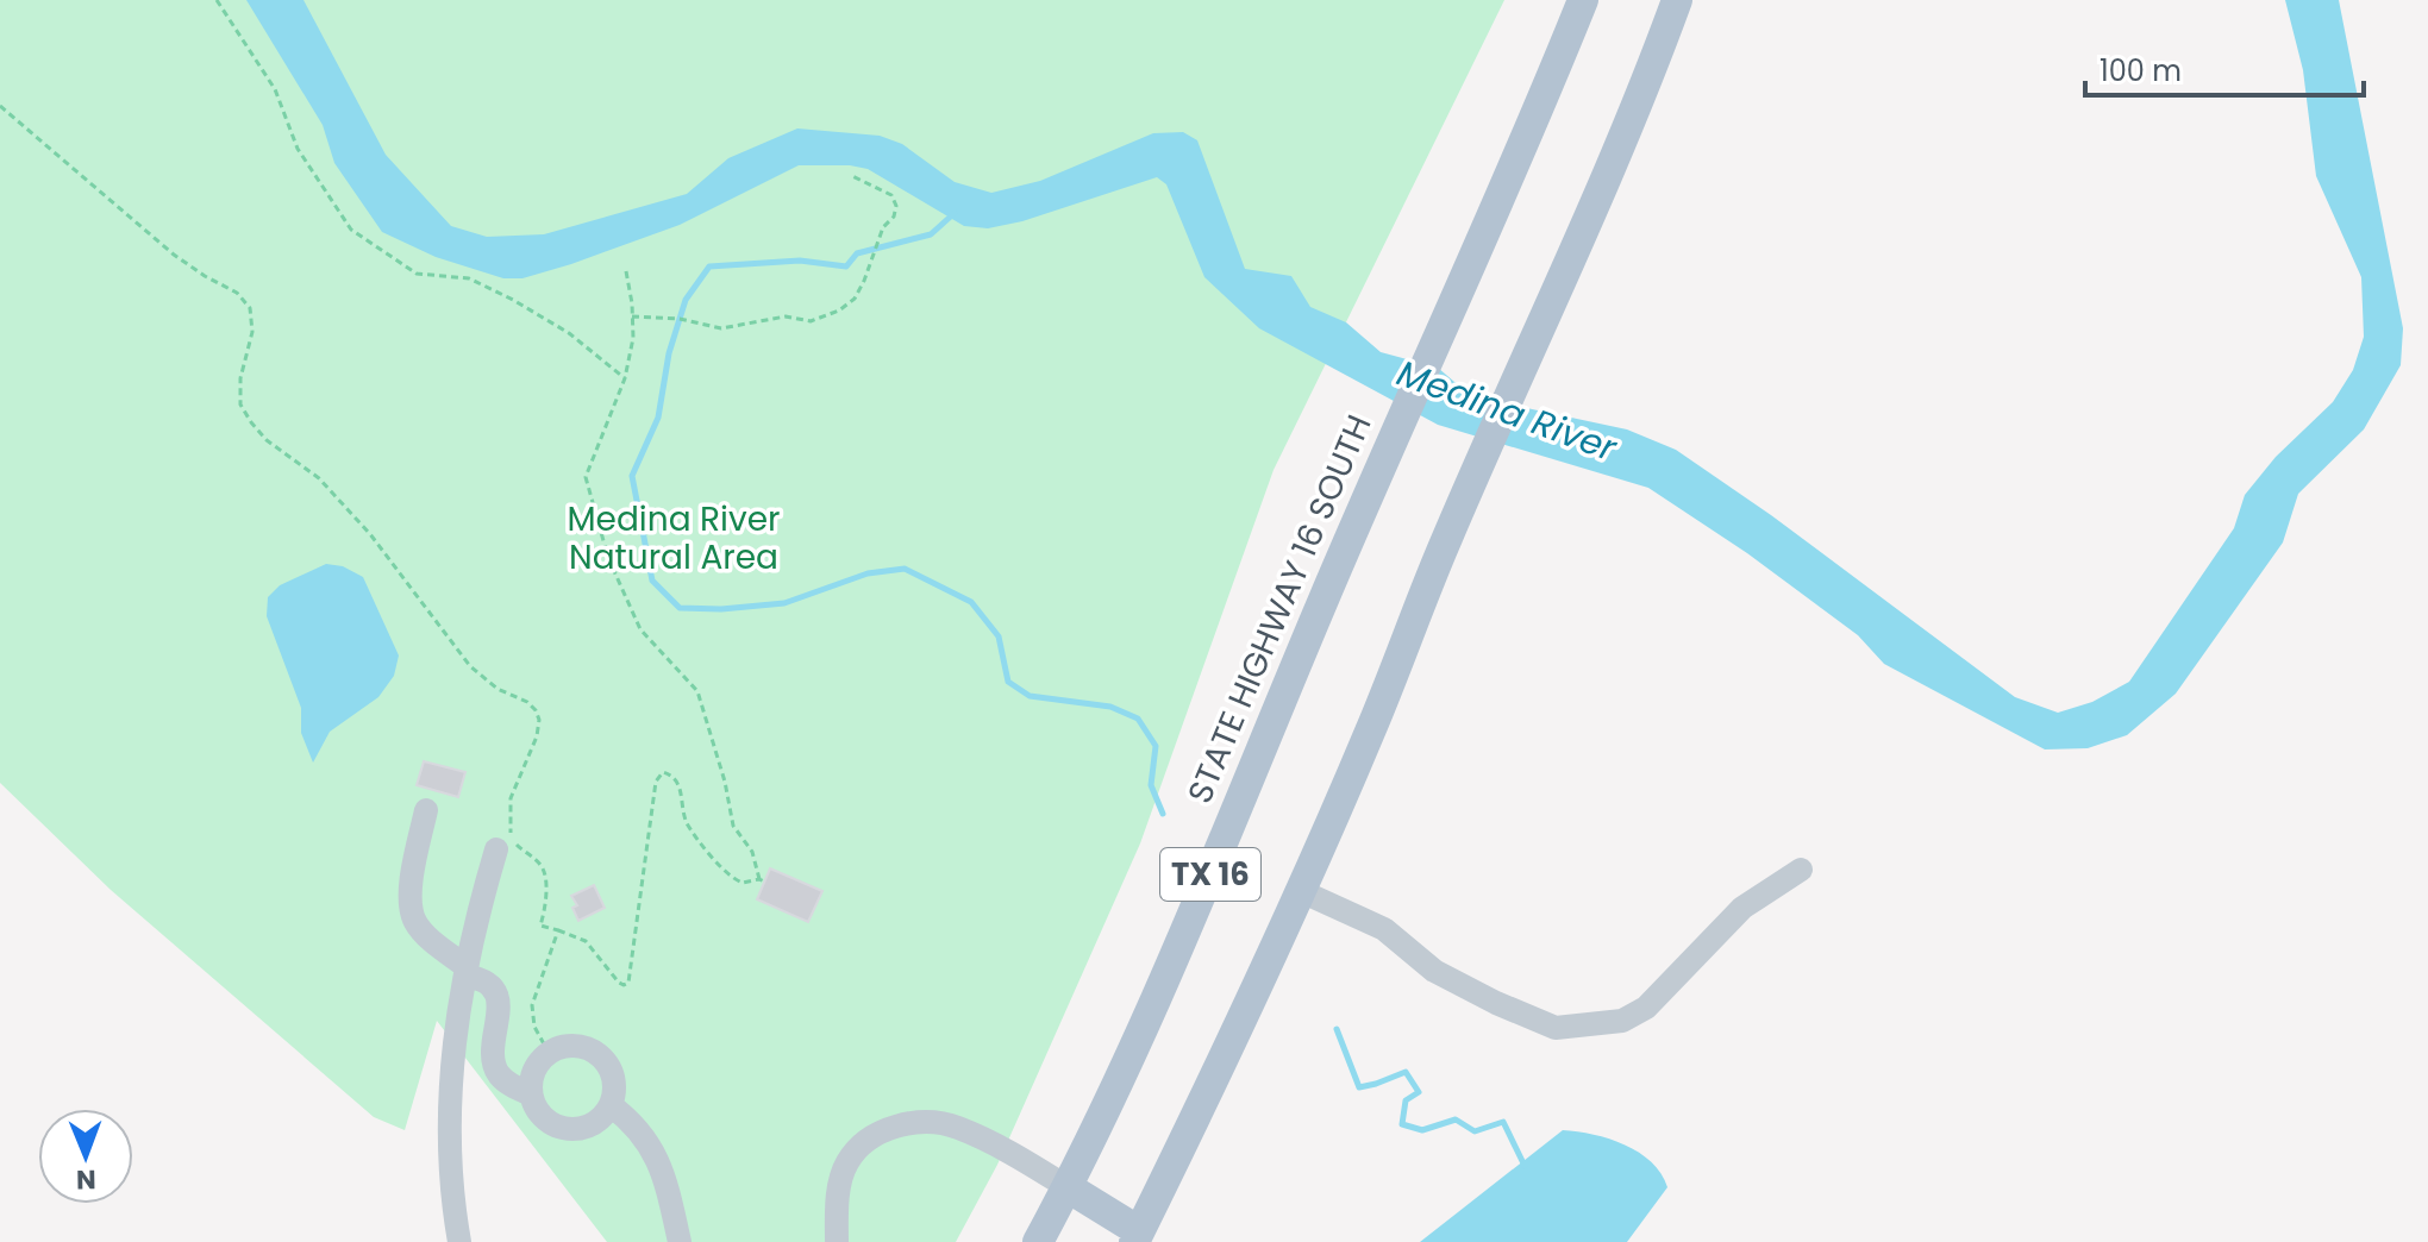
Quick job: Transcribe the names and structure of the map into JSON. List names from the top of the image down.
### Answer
{
  "streets": {
    "main road": ["STATE HIGHWAY 16 SOUTH", "TX 16"]
  },
  "water": ["Medina River"],
  "parks": ["Medina River Natural Area"],
  "scale_bar": "100 m",
  "north": "bottom"
}
